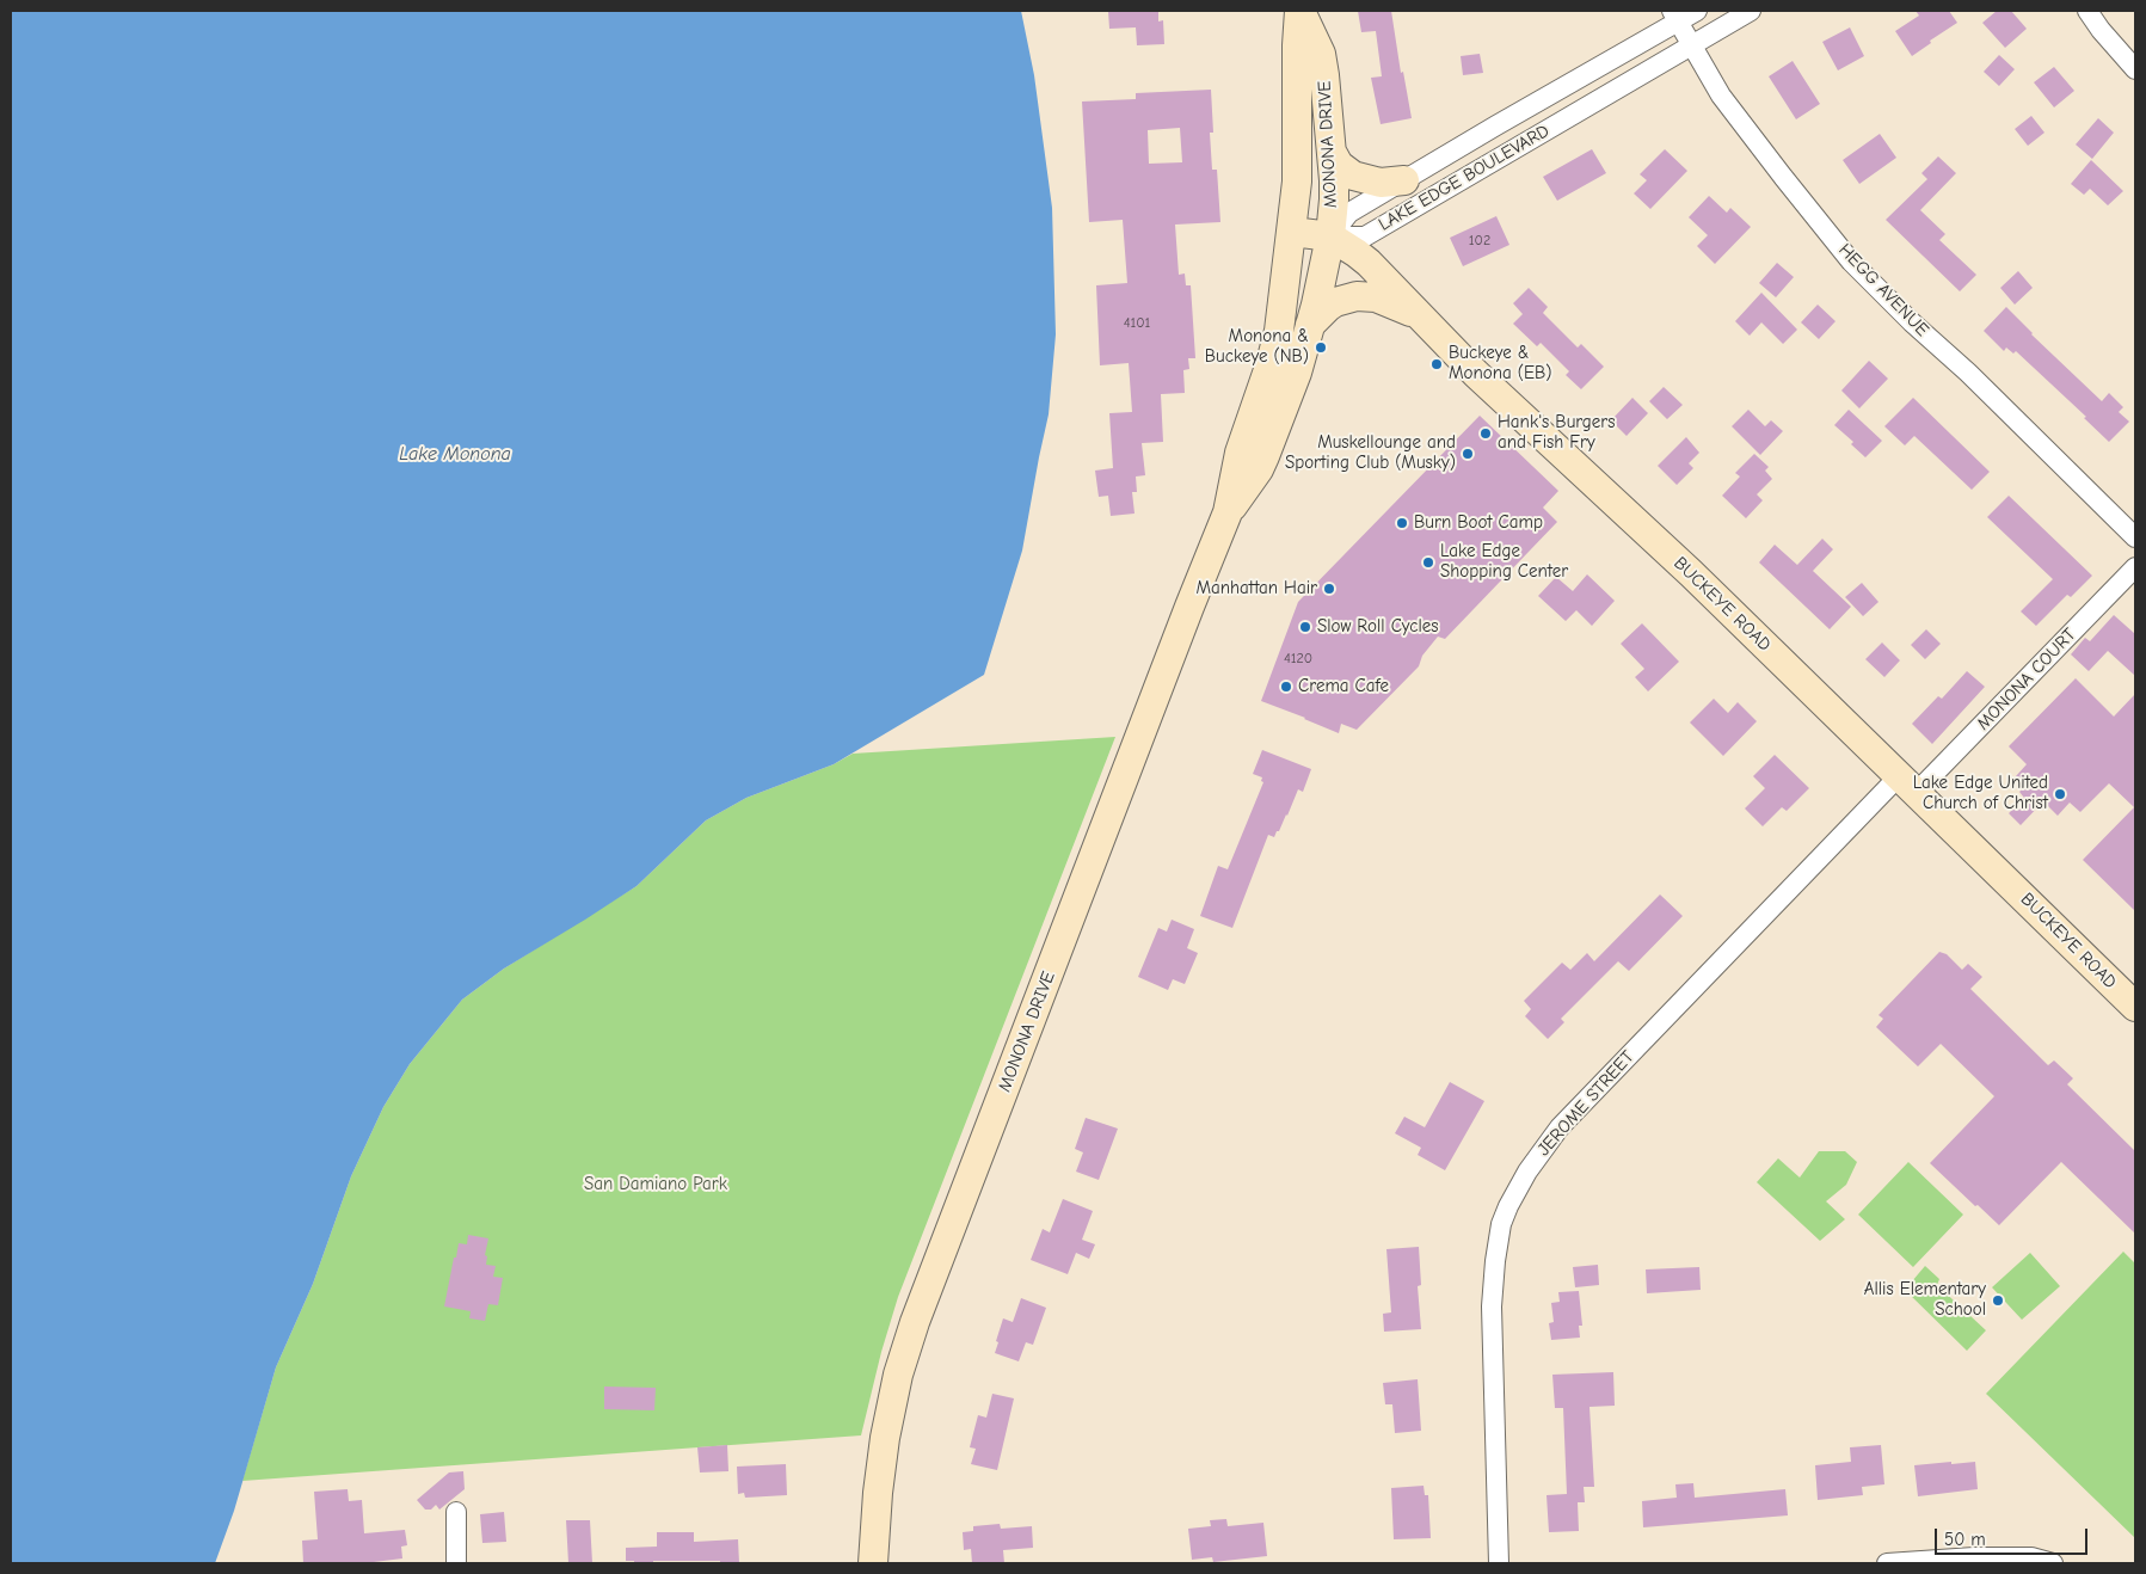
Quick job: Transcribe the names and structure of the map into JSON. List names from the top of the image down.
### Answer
{
  "streets": {
    "street": [
      "MONONA DRIVE",
      "LAKE EDGE BOULEVARD",
      "HEGG AVENUE",
      "BUCKEYE ROAD",
      "MONONA COURT",
      "JEROME STREET"
    ]
  },
  "crossings": [
    ["MONONA DRIVE", "LAKE EDGE BOULEVARD"],
    ["MONONA DRIVE", "BUCKEYE ROAD"],
    ["LAKE EDGE BOULEVARD", "HEGG AVENUE"],
    ["LAKE EDGE BOULEVARD", "BUCKEYE ROAD"],
    ["BUCKEYE ROAD", "MONONA COURT"],
    ["BUCKEYE ROAD", "JEROME STREET"],
    ["MONONA COURT", "JEROME STREET"]
  ],
  "water": ["Lake Monona"],
  "parks": ["San Damiano Park"],
  "places": [
    "Monona & Buckeye (NB)",
    "Buckeye & Monona (EB)",
    "Hank's Burgers and Fish Fry",
    "Muskellounge and Sporting Club (Musky)",
    "Burn Boot Camp",
    "Lake Edge Shopping Center",
    "Manhattan Hair",
    "Slow Roll Cycles",
    "Crema Cafe",
    "Lake Edge United Church of Christ",
    "Allis Elementary School"
  ],
  "house_numbers": ["102", "4101", "4120"],
  "scale_bar": "50 m"
}
